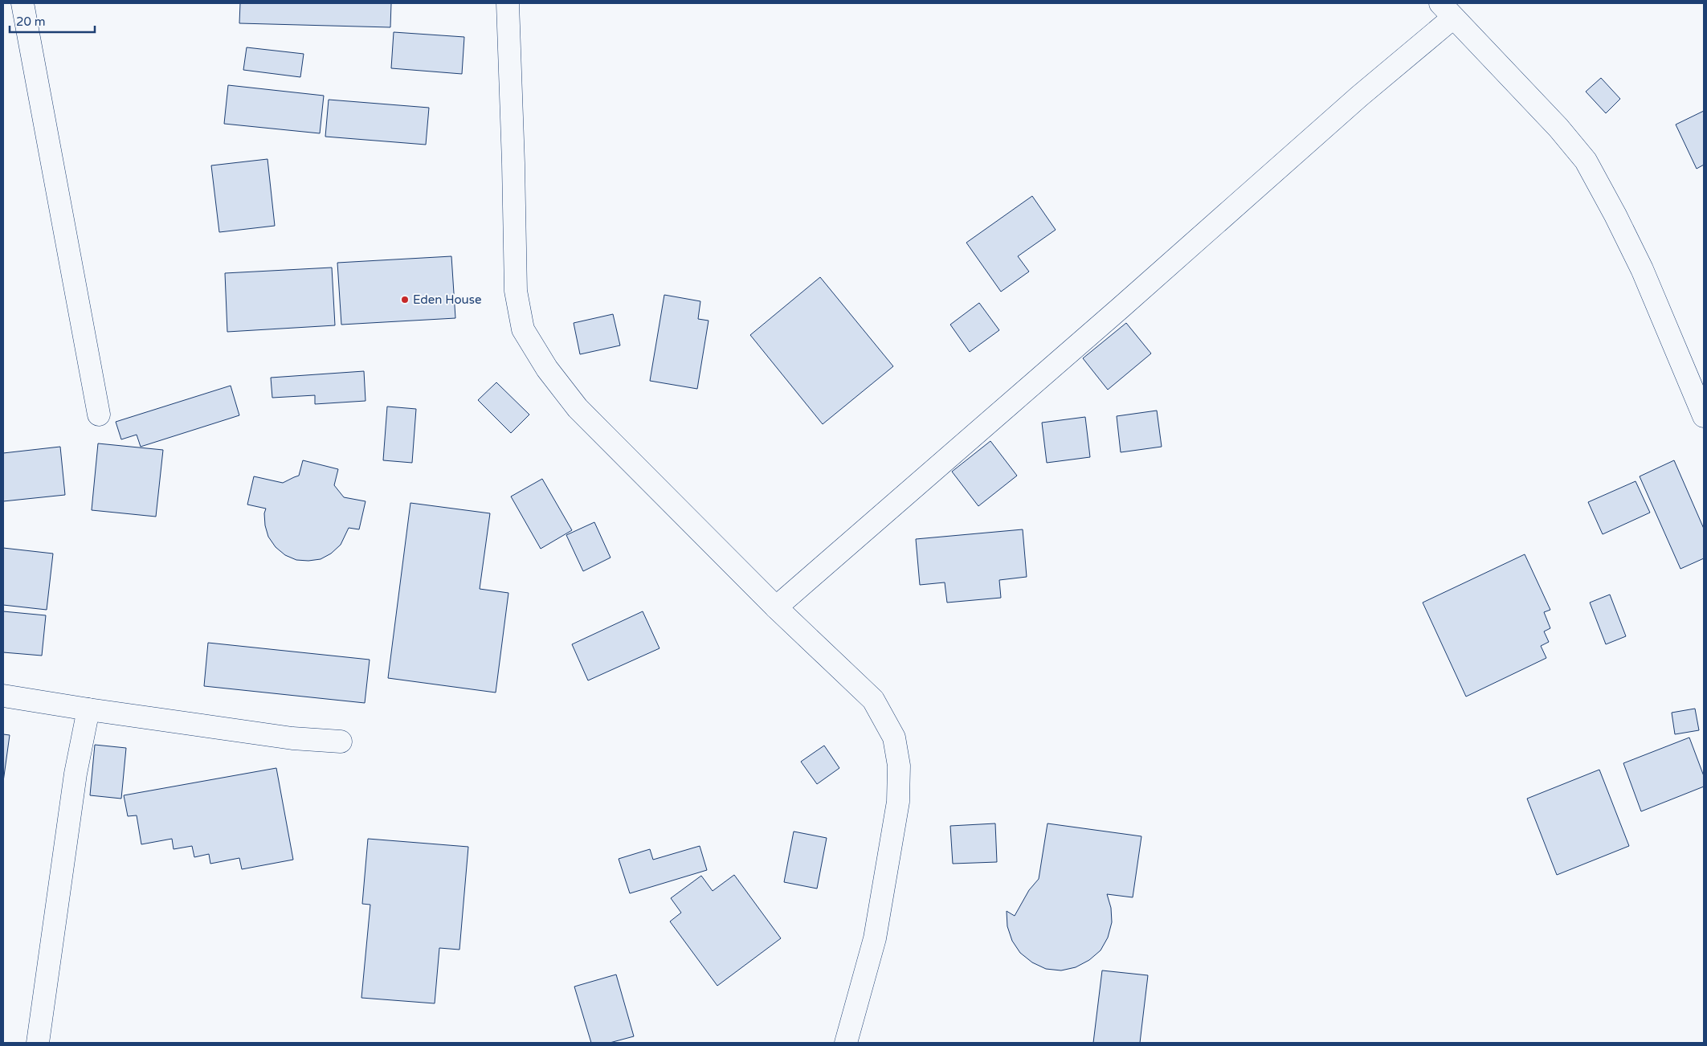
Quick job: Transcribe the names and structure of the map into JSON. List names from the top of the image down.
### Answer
{
  "places": ["Eden House"],
  "scale_bar": "20 m"
}
